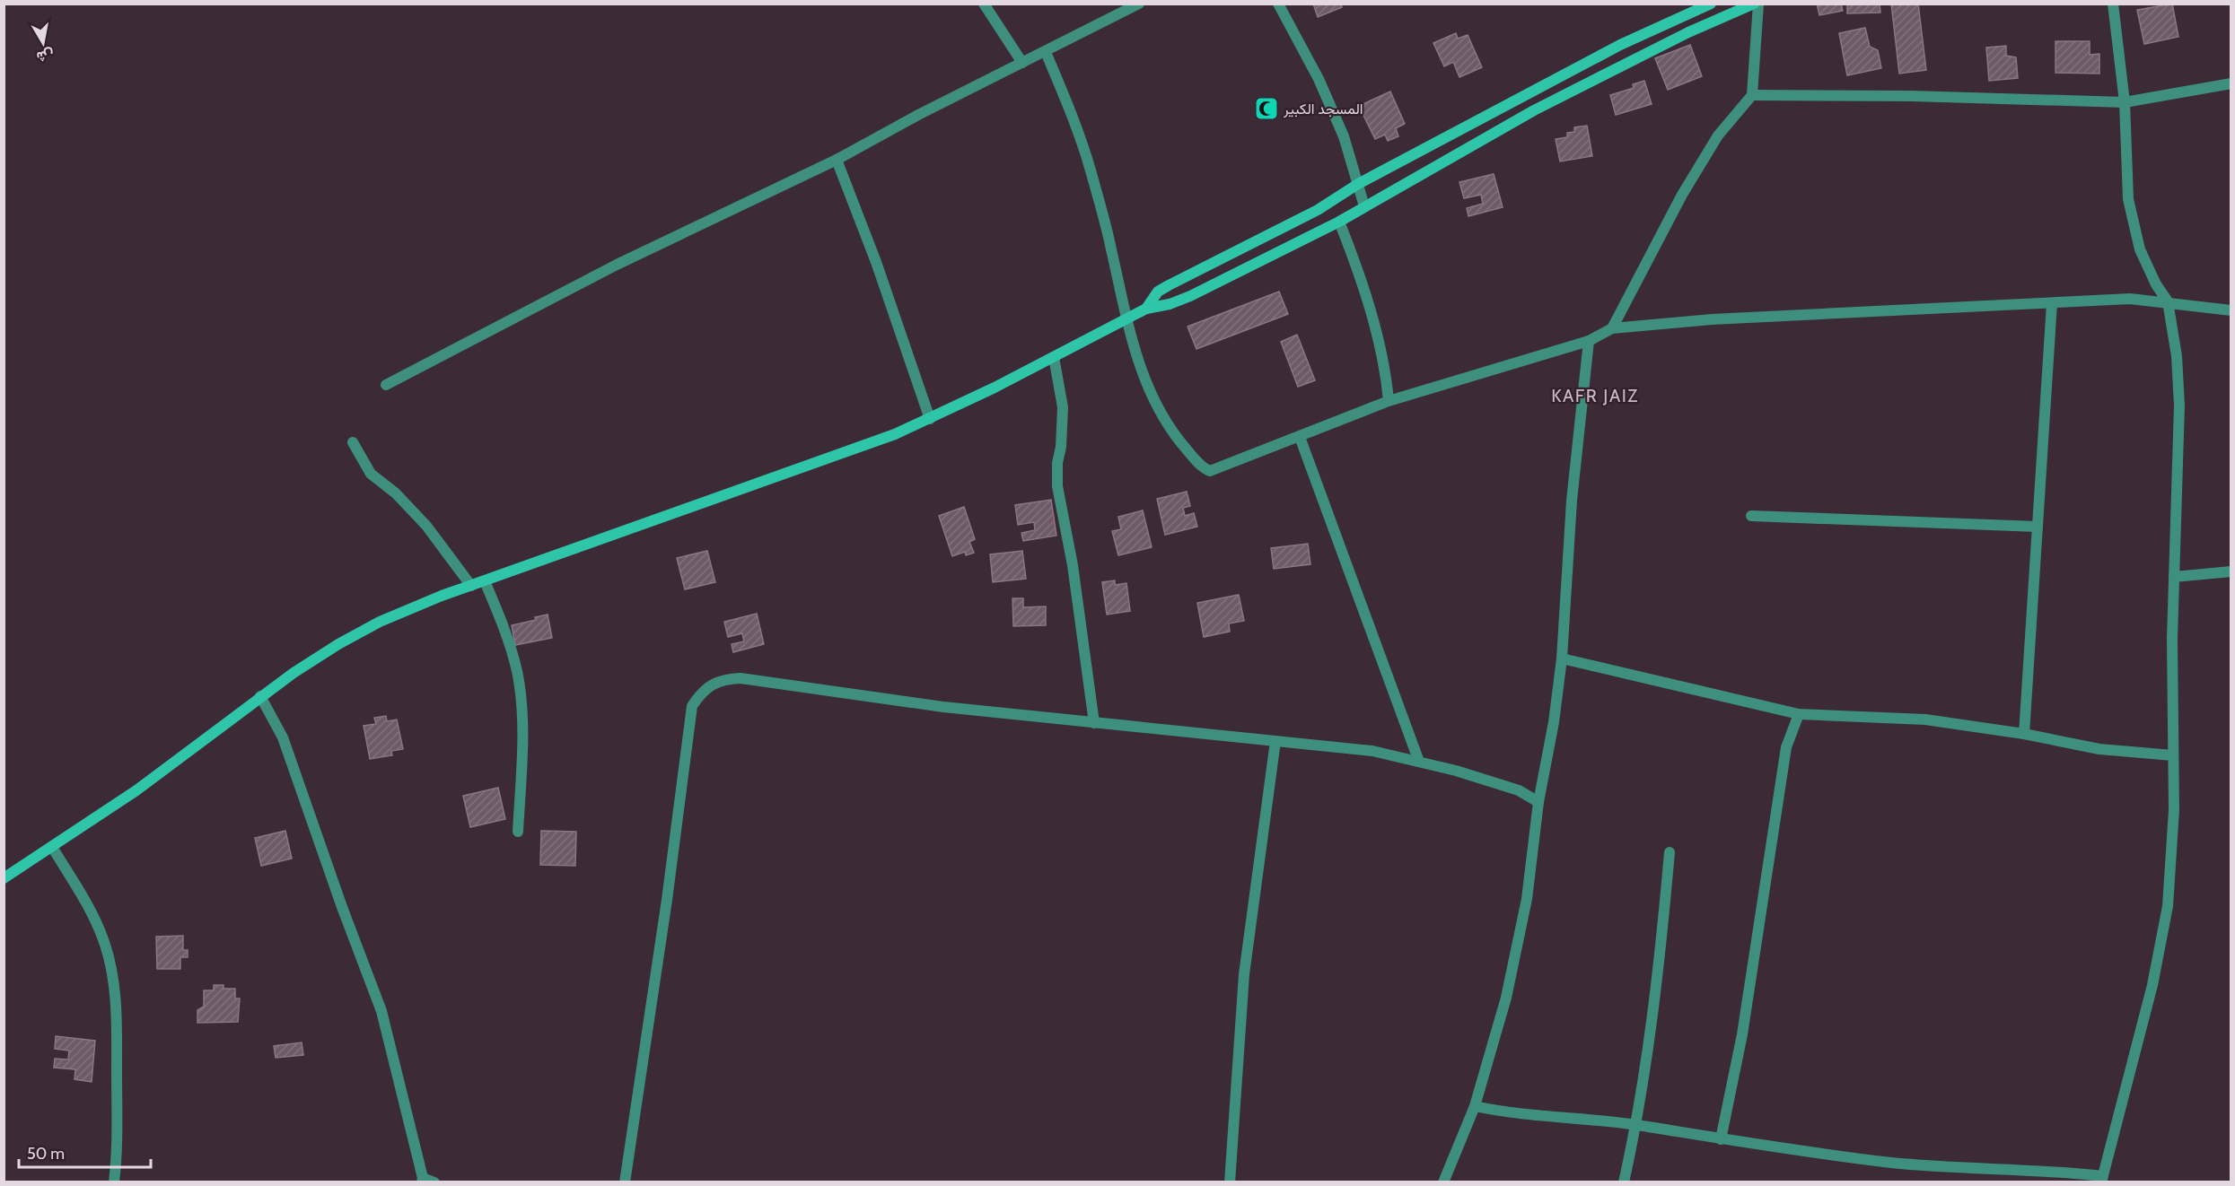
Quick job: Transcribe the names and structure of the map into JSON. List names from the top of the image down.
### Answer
{
  "districts": ["KAFR JAIZ"],
  "places": {
    "mosque": ["المسجد الكبير"]
  },
  "scale_bar": "50 m",
  "north": "bottom"
}
